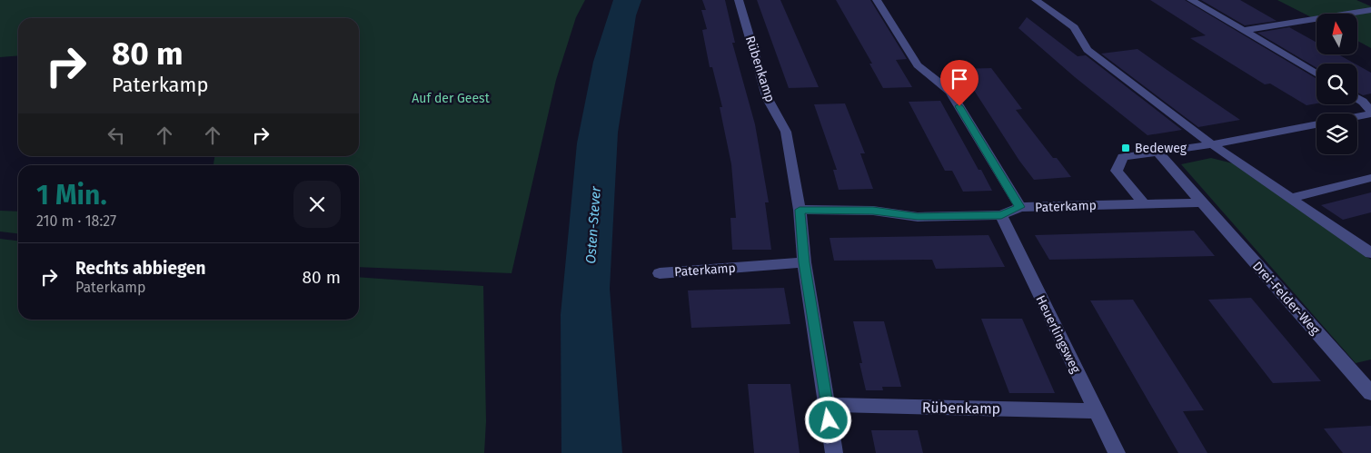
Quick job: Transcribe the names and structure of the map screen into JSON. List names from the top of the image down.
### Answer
{
  "streets": {
    "street": [
      "Rübenkamp",
      "Paterkamp",
      "Drei-Felder-Weg",
      "Heuerlingsweg"
    ]
  },
  "crossings": [
    ["Rübenkamp", "Paterkamp"],
    ["Rübenkamp", "Heuerlingsweg"],
    ["Paterkamp", "Drei-Felder-Weg"],
    ["Paterkamp", "Heuerlingsweg"]
  ],
  "water": ["Osten-Stever"],
  "parks": ["Auf der Geest"],
  "places": {
    "transit": ["Bedeweg"]
  },
  "north": "top",
  "page": {
    "turn": ["80 m", "Paterkamp"],
    "heading": ["1 Min.", "210 m · 18:27"],
    "list": [
      {
        "name": "Rechts abbiegen",
        "note": "Paterkamp",
        "value": "80 m"
      }
    ]
  }
}
